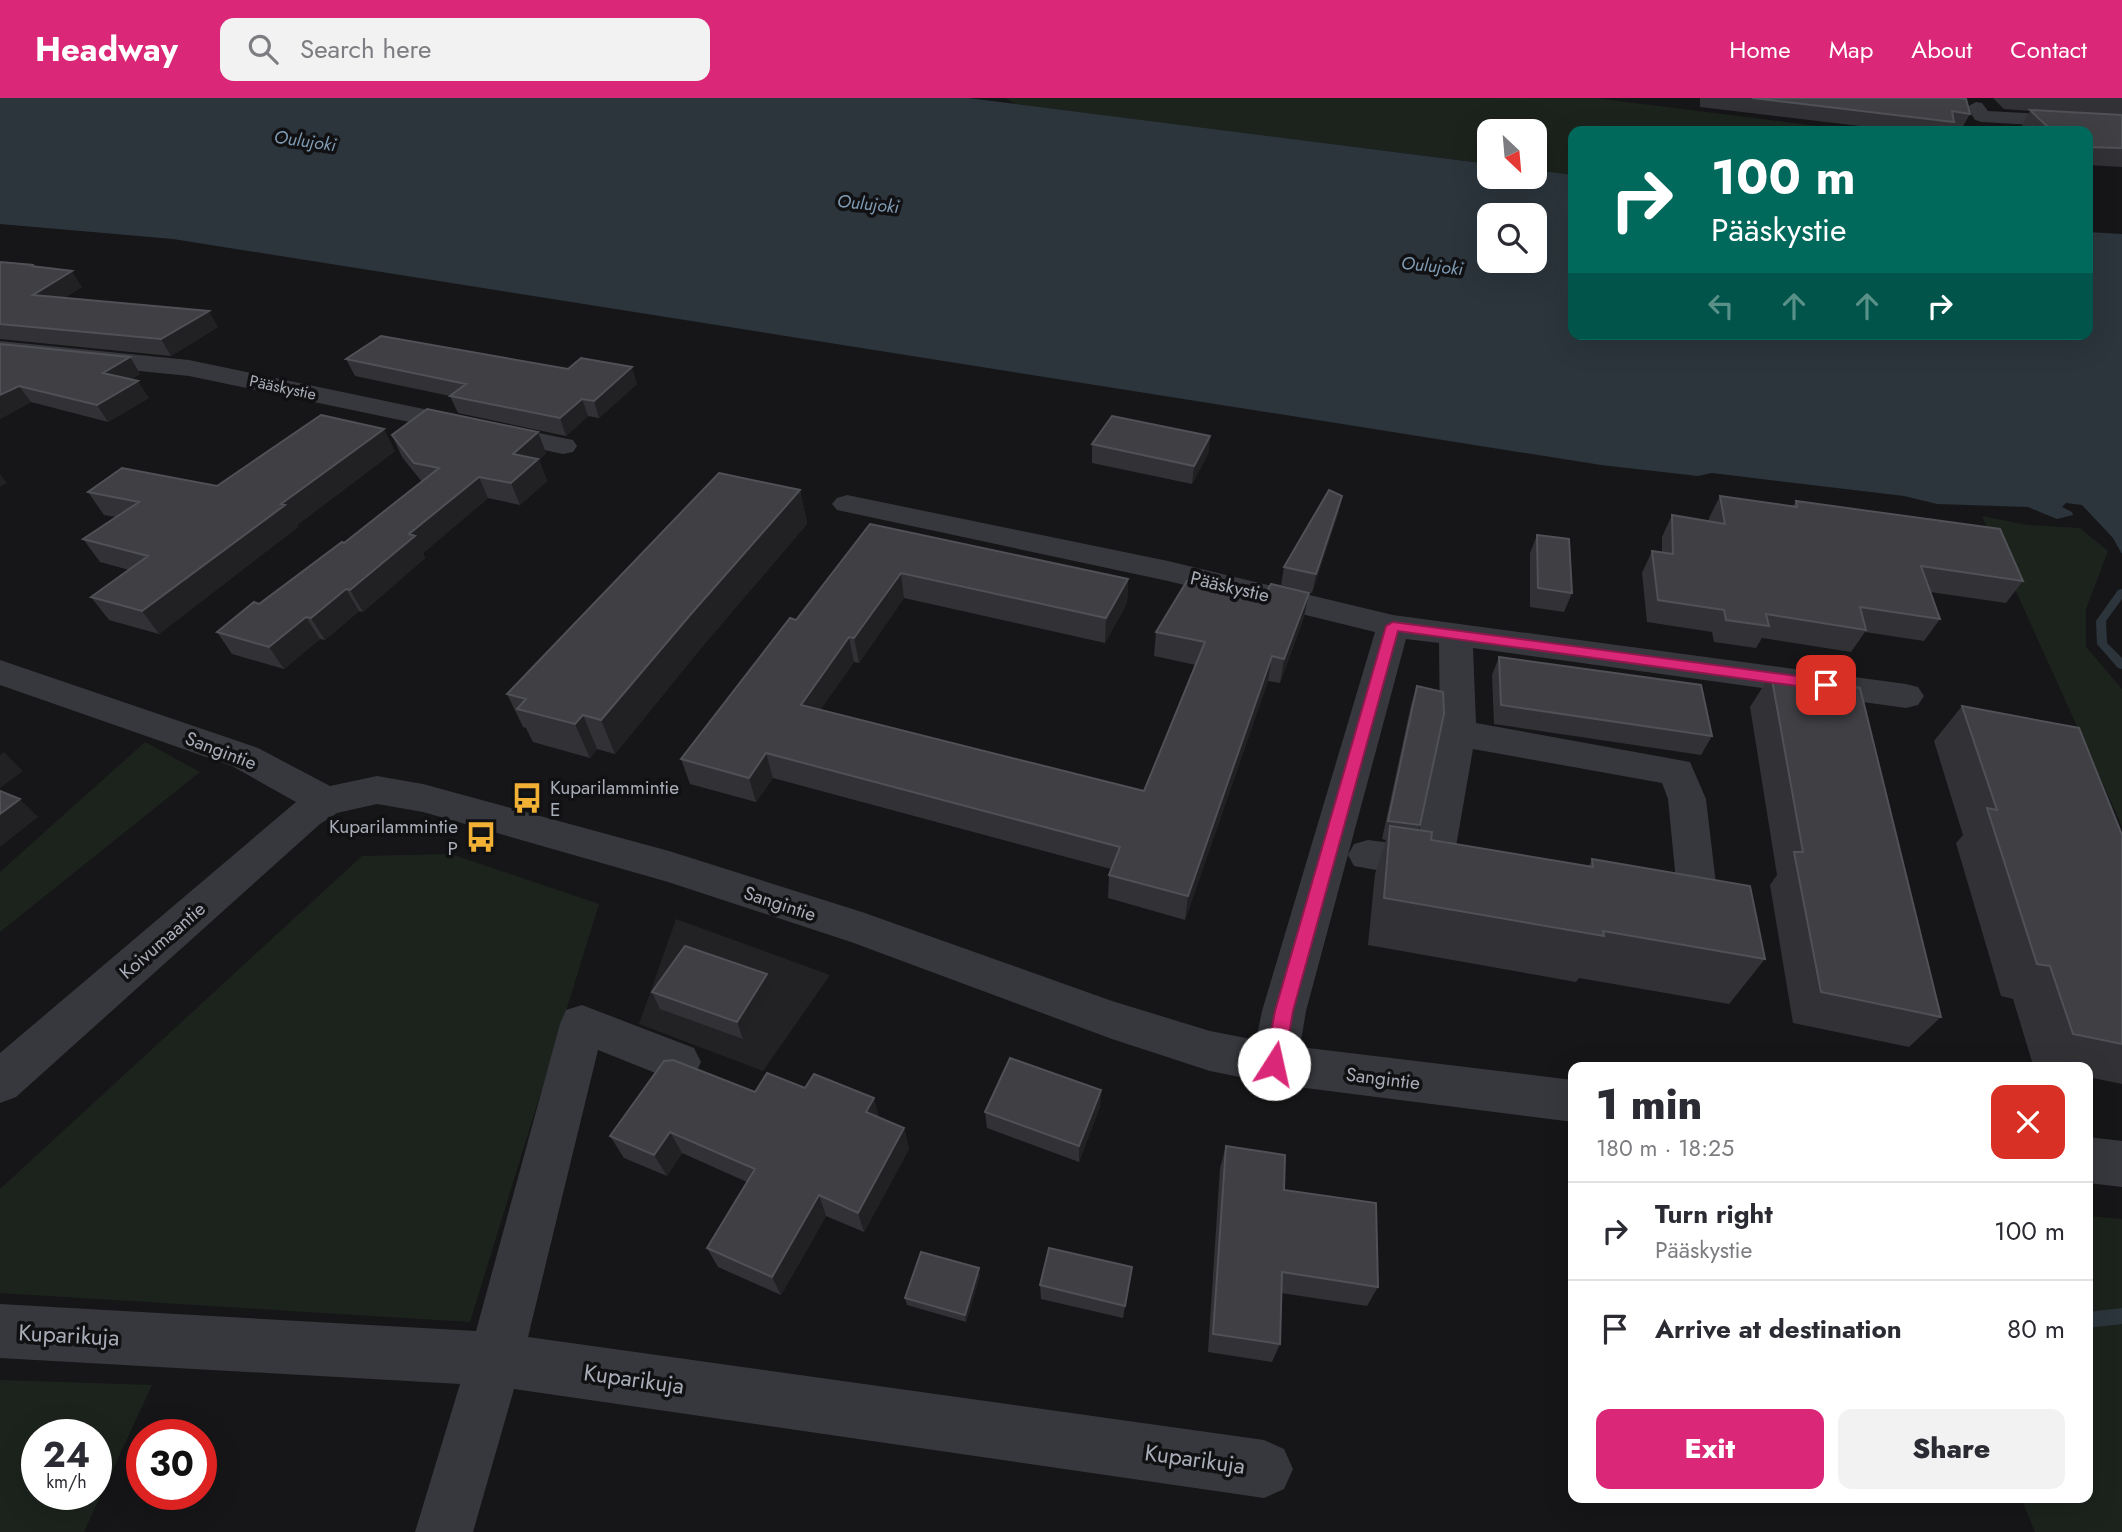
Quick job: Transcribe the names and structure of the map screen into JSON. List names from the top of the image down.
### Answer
{
  "streets": {
    "street": [
      "Pääskystie",
      "Sangintie",
      "Koivumaantie",
      "Kuparikuja"
    ]
  },
  "crossings": [
    ["Sangintie", "Koivumaantie"]
  ],
  "water": ["Oulujoki"],
  "places": {
    "bus stop": ["Kuparilammintie E", "Kuparilammintie P"]
  },
  "north": "bottom right",
  "page": {
    "header": "Headway",
    "search": "Search here",
    "nav": [
      "Home",
      "Map",
      "About",
      "Contact"
    ],
    "turn": ["100 m", "Pääskystie"],
    "heading": ["1 min", "180 m · 18:25"],
    "list": [
      {
        "name": "Turn right",
        "note": "Pääskystie",
        "value": "100 m"
      },
      {
        "name": "Arrive at destination",
        "value": "80 m"
      }
    ],
    "buttons": ["Exit", "Share"],
    "speed": "24 km/h",
    "limit": "30"
  }
}
